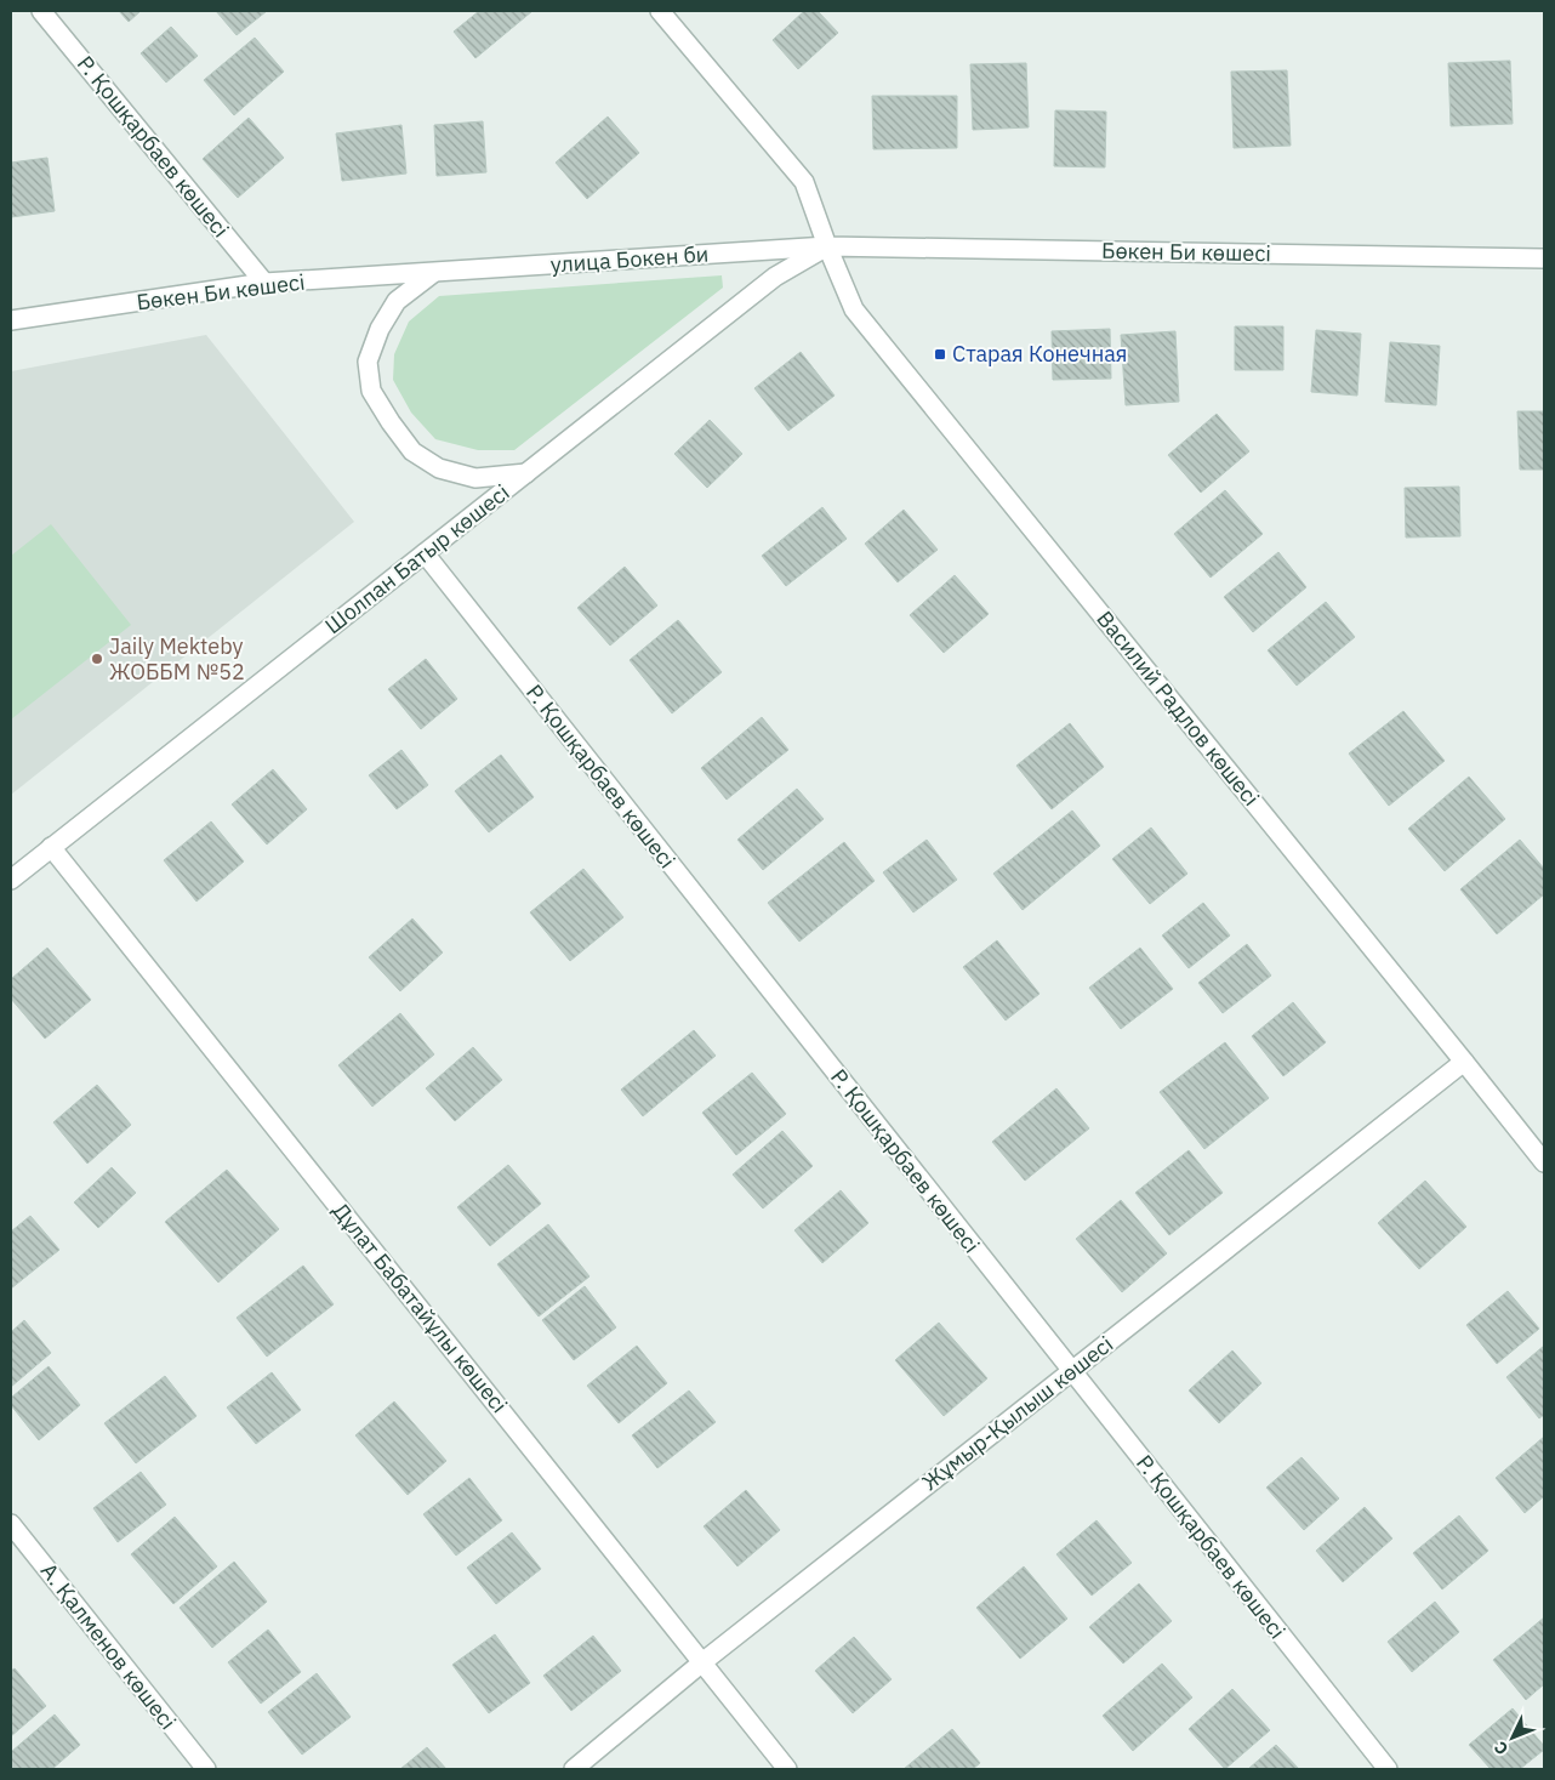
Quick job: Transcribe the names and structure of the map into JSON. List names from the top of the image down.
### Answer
{
  "streets": {
    "street": [
      "Р. Қошқарбаев көшесі",
      "Бөкен Би көшесі",
      "улица Бокен би",
      "Шолпан Батыр көшесі",
      "Василий Радлов көшесі",
      "Дұлат Бабатайұлы көшесі",
      "Жұмыр-Қылыш көшесі",
      "А. Қалменов көшесі"
    ]
  },
  "crossings": [
    ["Р. Қошқарбаев көшесі", "Бөкен Би көшесі"],
    ["Р. Қошқарбаев көшесі", "Шолпан Батыр көшесі"],
    ["Р. Қошқарбаев көшесі", "Жұмыр-Қылыш көшесі"],
    ["Бөкен Би көшесі", "улица Бокен би"],
    ["Бөкен Би көшесі", "Шолпан Батыр көшесі"],
    ["Бөкен Би көшесі", "Василий Радлов көшесі"],
    ["улица Бокен би", "Шолпан Батыр көшесі"],
    ["улица Бокен би", "Василий Радлов көшесі"],
    ["Шолпан Батыр көшесі", "Василий Радлов көшесі"],
    ["Шолпан Батыр көшесі", "Дұлат Бабатайұлы көшесі"],
    ["Василий Радлов көшесі", "Жұмыр-Қылыш көшесі"],
    ["Дұлат Бабатайұлы көшесі", "Жұмыр-Қылыш көшесі"]
  ],
  "places": {
    "transit": ["Старая Конечная"],
    "other": ["Jaily Mekteby ЖОББМ №52"]
  },
  "north": "bottom left"
}
